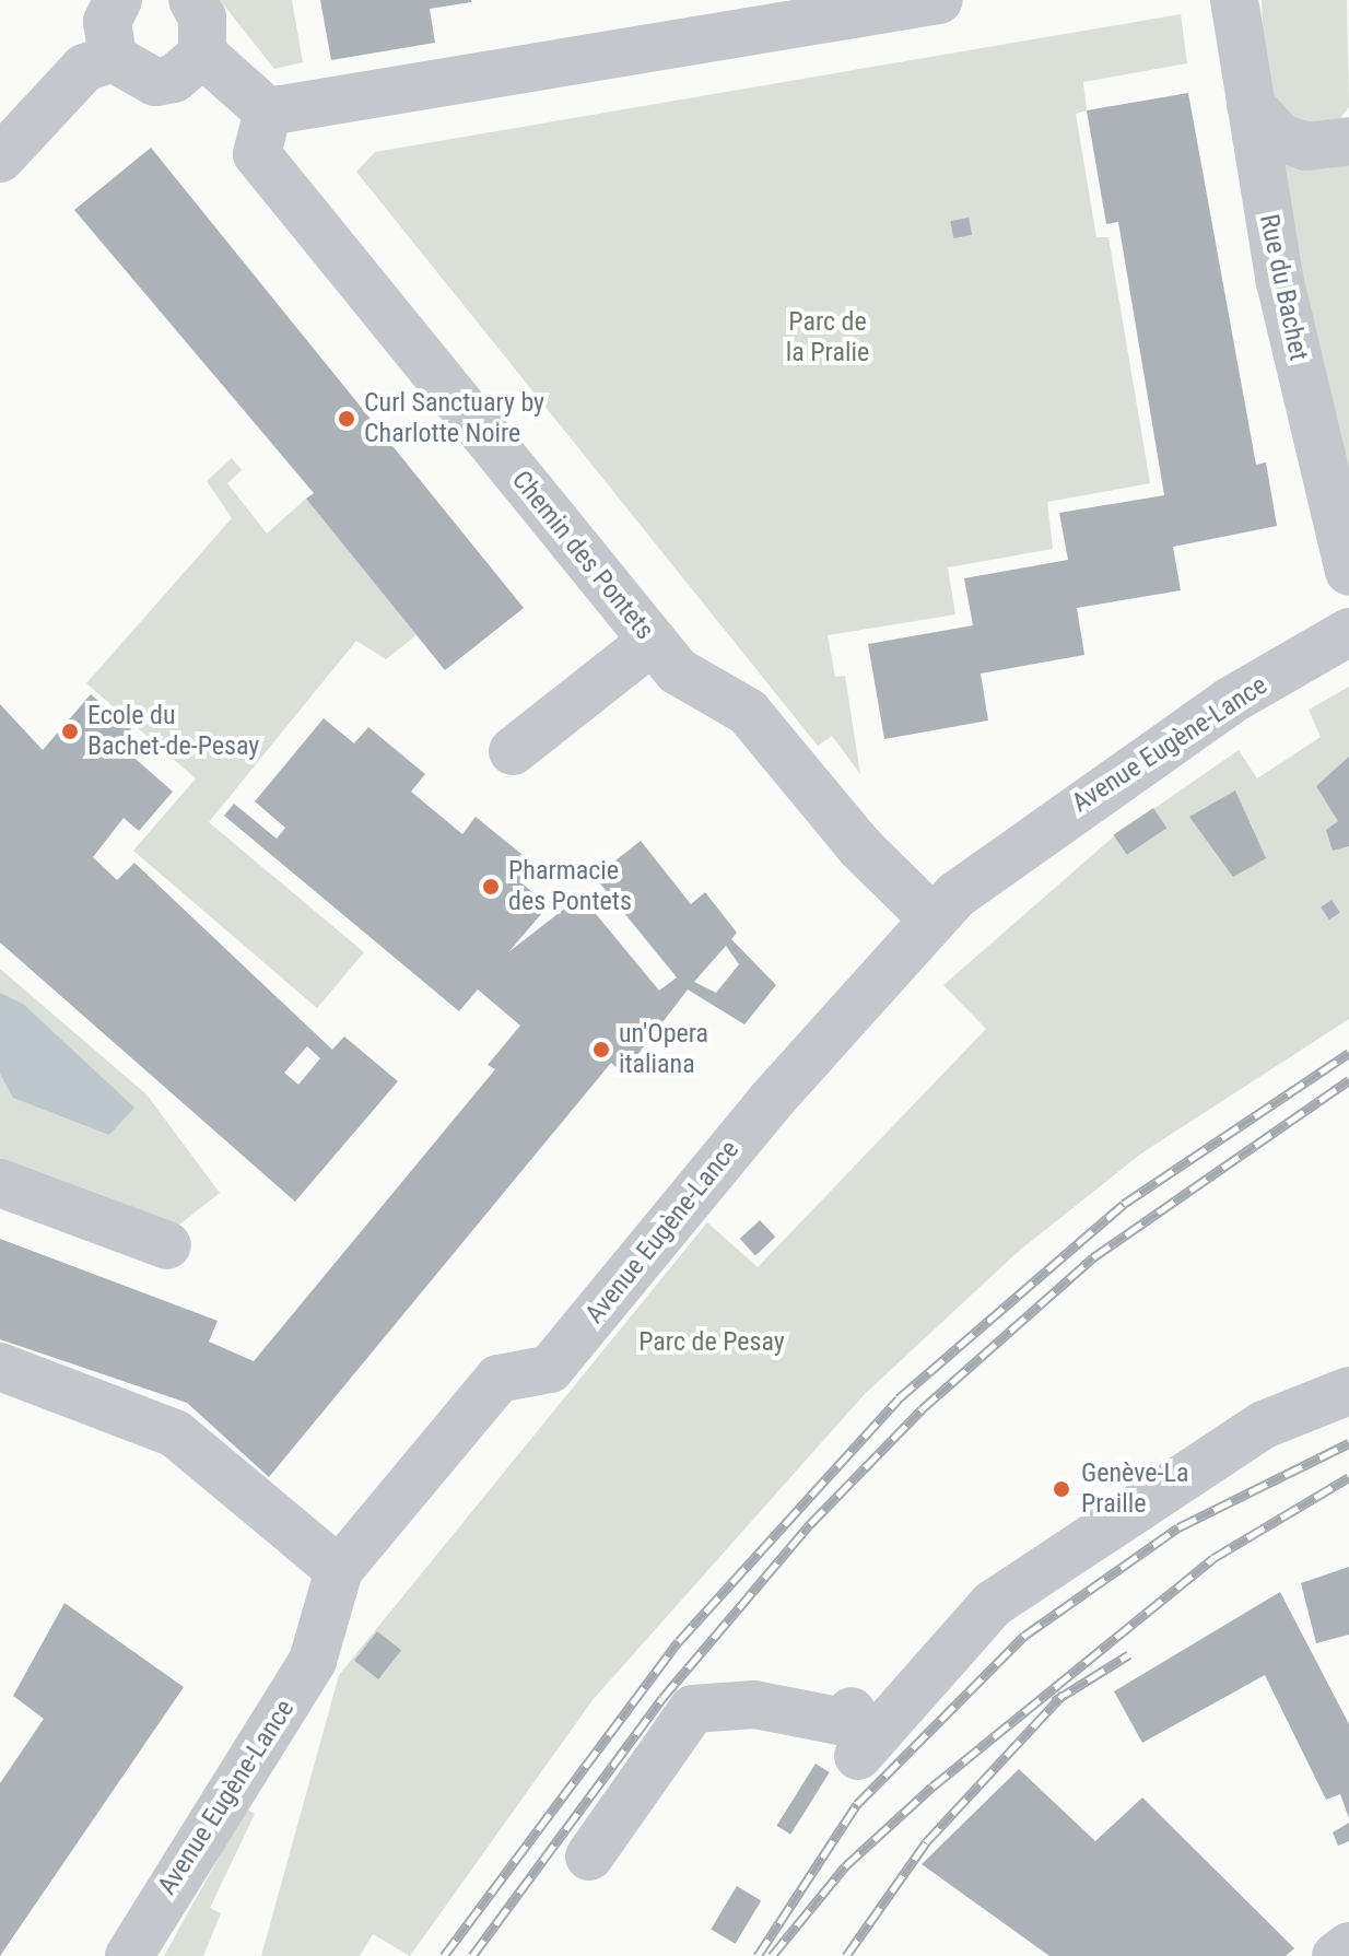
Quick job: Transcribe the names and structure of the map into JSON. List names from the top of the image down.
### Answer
{
  "streets": {
    "street": ["Rue du Bachet", "Chemin des Pontets", "Avenue Eugène-Lance"]
  },
  "crossings": [
    ["Chemin des Pontets", "Avenue Eugène-Lance"]
  ],
  "parks": ["Parc de la Pralie", "Parc de Pesay"],
  "places": [
    "Curl Sanctuary by Charlotte Noire",
    "Ecole du Bachet-de-Pesay",
    "Pharmacie des Pontets",
    "un'Opera italiana",
    "Genève-La Praille"
  ]
}
